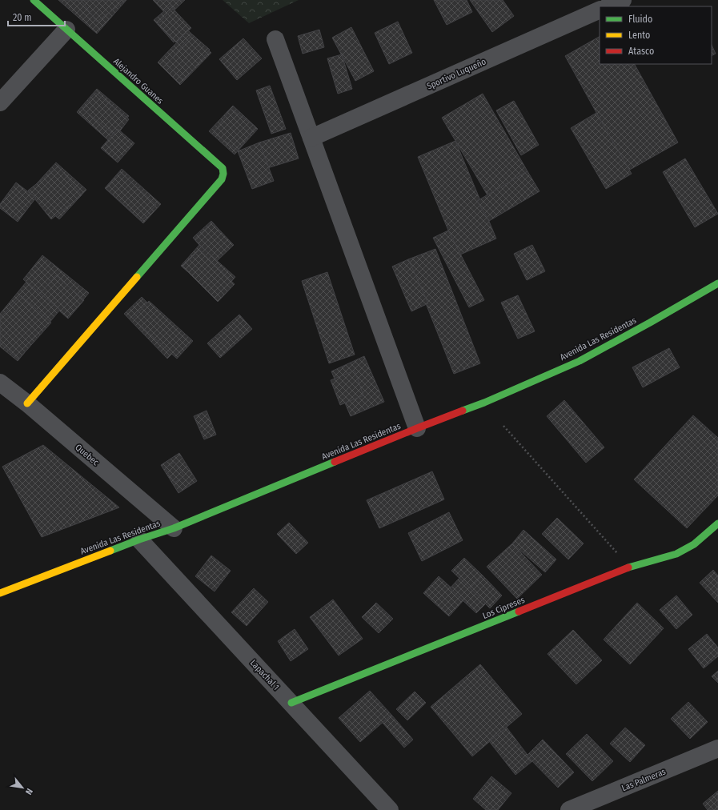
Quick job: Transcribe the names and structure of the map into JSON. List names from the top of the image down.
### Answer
{
  "streets": {
    "street": [
      "Sportivo Luqueño",
      "Alejandro Guanes",
      "Avenida Las Residentas",
      "Quebec",
      "Los Cipreses",
      "Lapachal 1",
      "Las Palmeras"
    ]
  },
  "crossings": [
    ["Alejandro Guanes", "Quebec"],
    ["Avenida Las Residentas", "Quebec"],
    ["Avenida Las Residentas", "Lapachal 1"],
    ["Los Cipreses", "Lapachal 1"]
  ],
  "legend": ["Fluido", "Lento", "Atasco"],
  "scale_bar": "20 m",
  "north": "bottom right"
}
